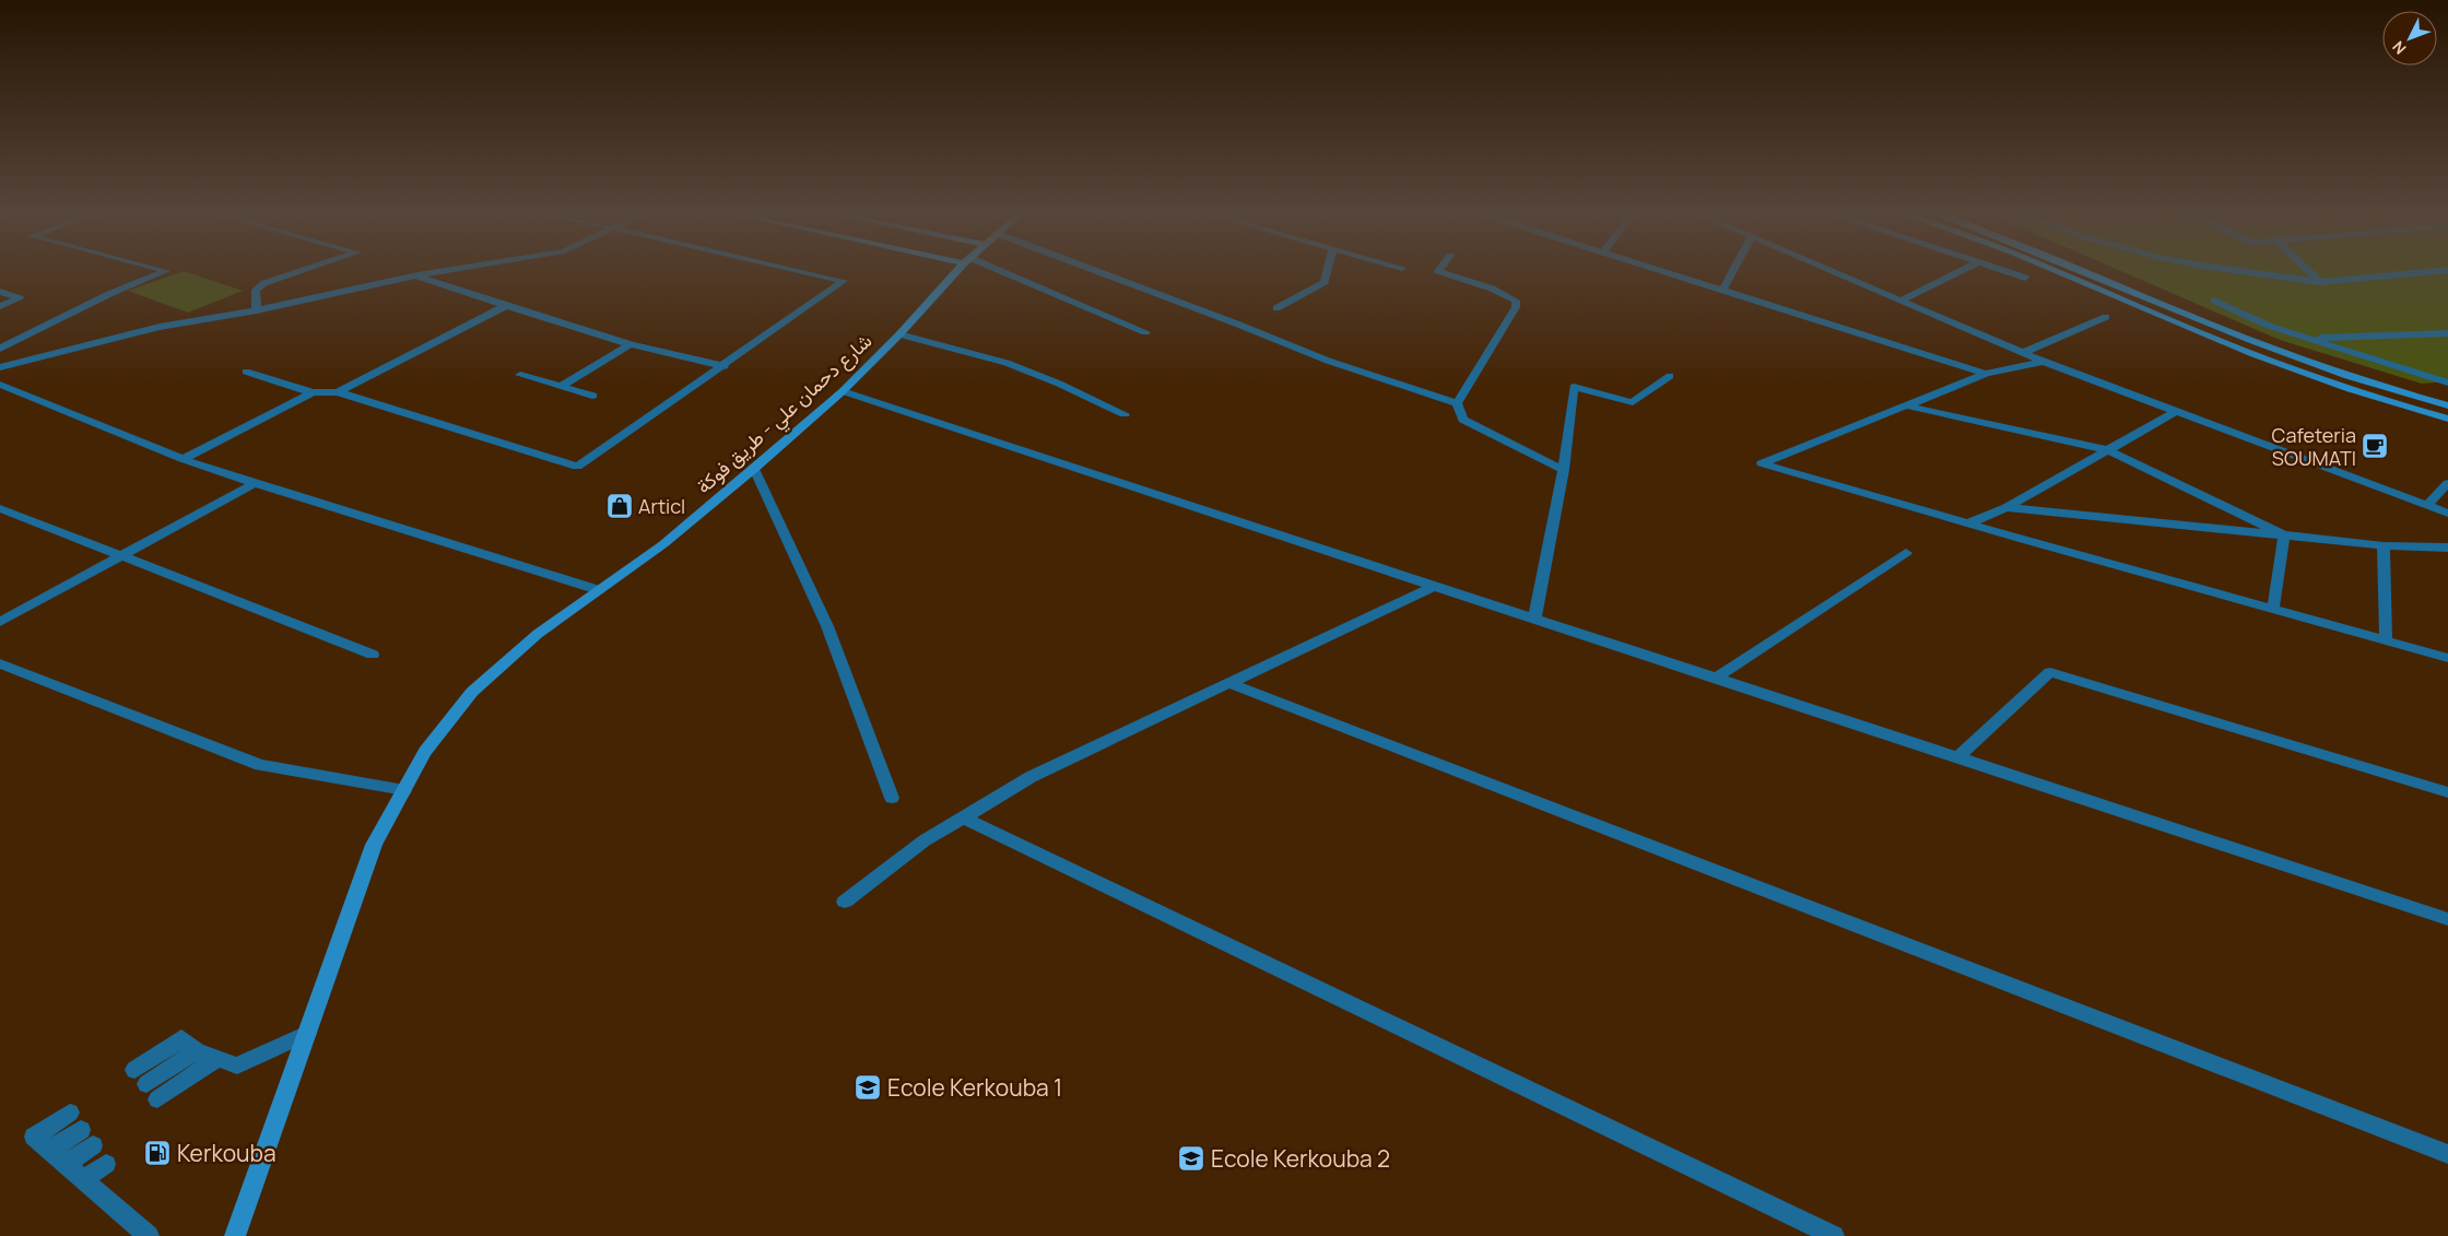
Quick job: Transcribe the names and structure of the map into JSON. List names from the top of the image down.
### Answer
{
  "streets": {
    "main road": ["شارع دحمان علي - طريق فوكة"]
  },
  "places": {
    "cafe": ["Cafeteria SOUMATI"],
    "shop": ["Articl"],
    "school or university": ["Ecole Kerkouba 1", "Ecole Kerkouba 2"],
    "fuel station": ["Kerkouba"]
  },
  "north": "bottom left"
}
